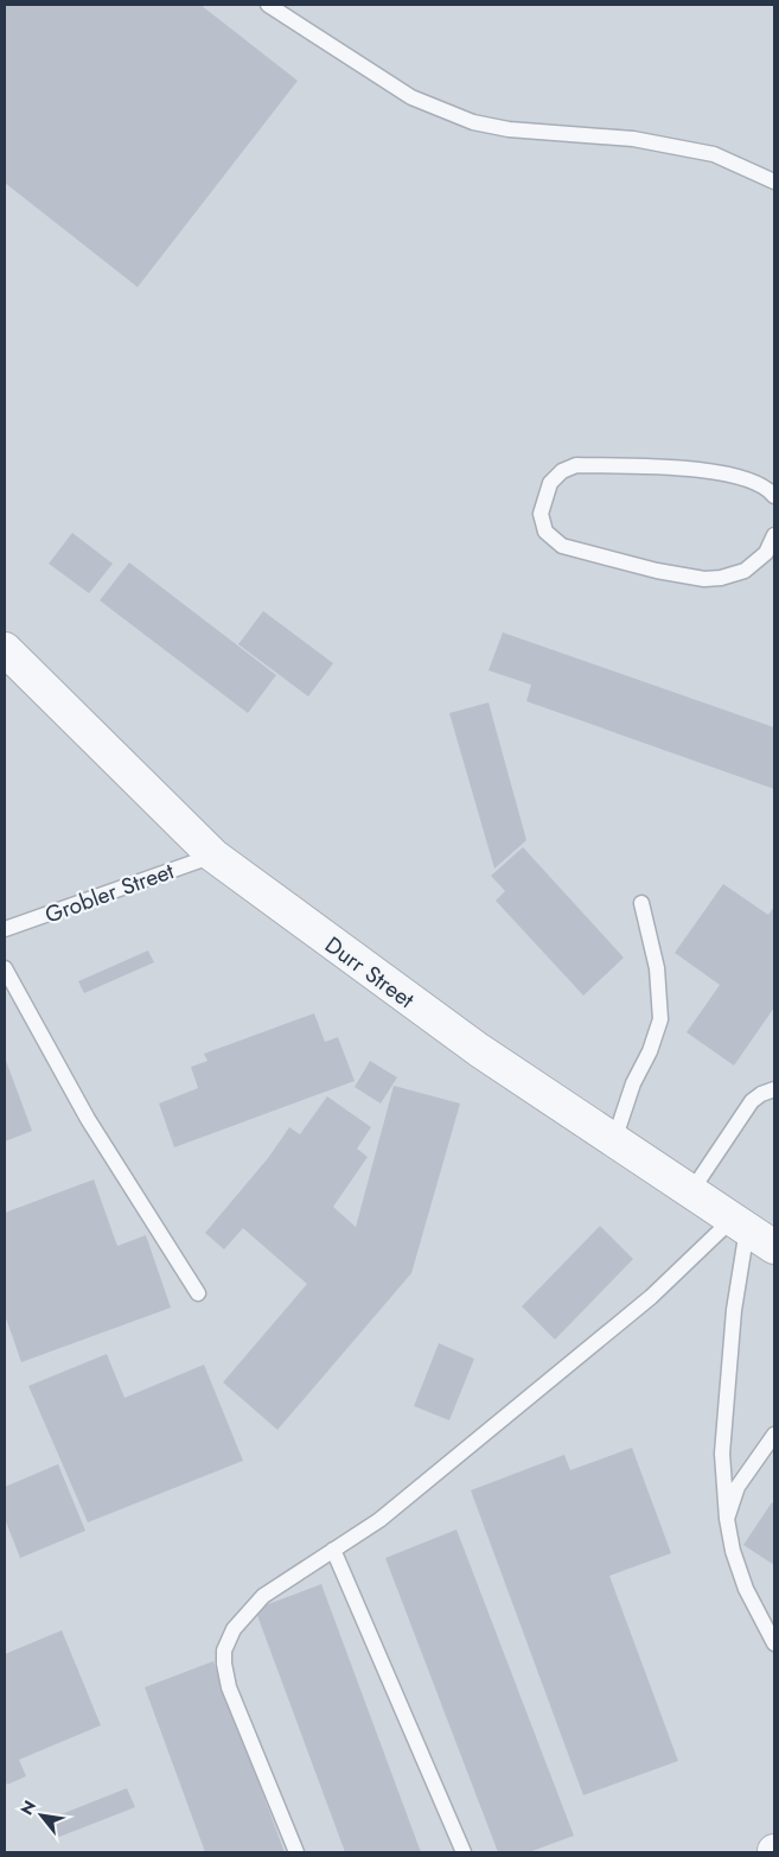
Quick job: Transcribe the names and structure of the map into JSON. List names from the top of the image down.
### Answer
{
  "streets": {
    "street": ["Durr Street"],
    "lane": ["Grobler Street"]
  },
  "crossings": [
    ["Grobler Street", "Durr Street"]
  ],
  "north": "top left"
}
